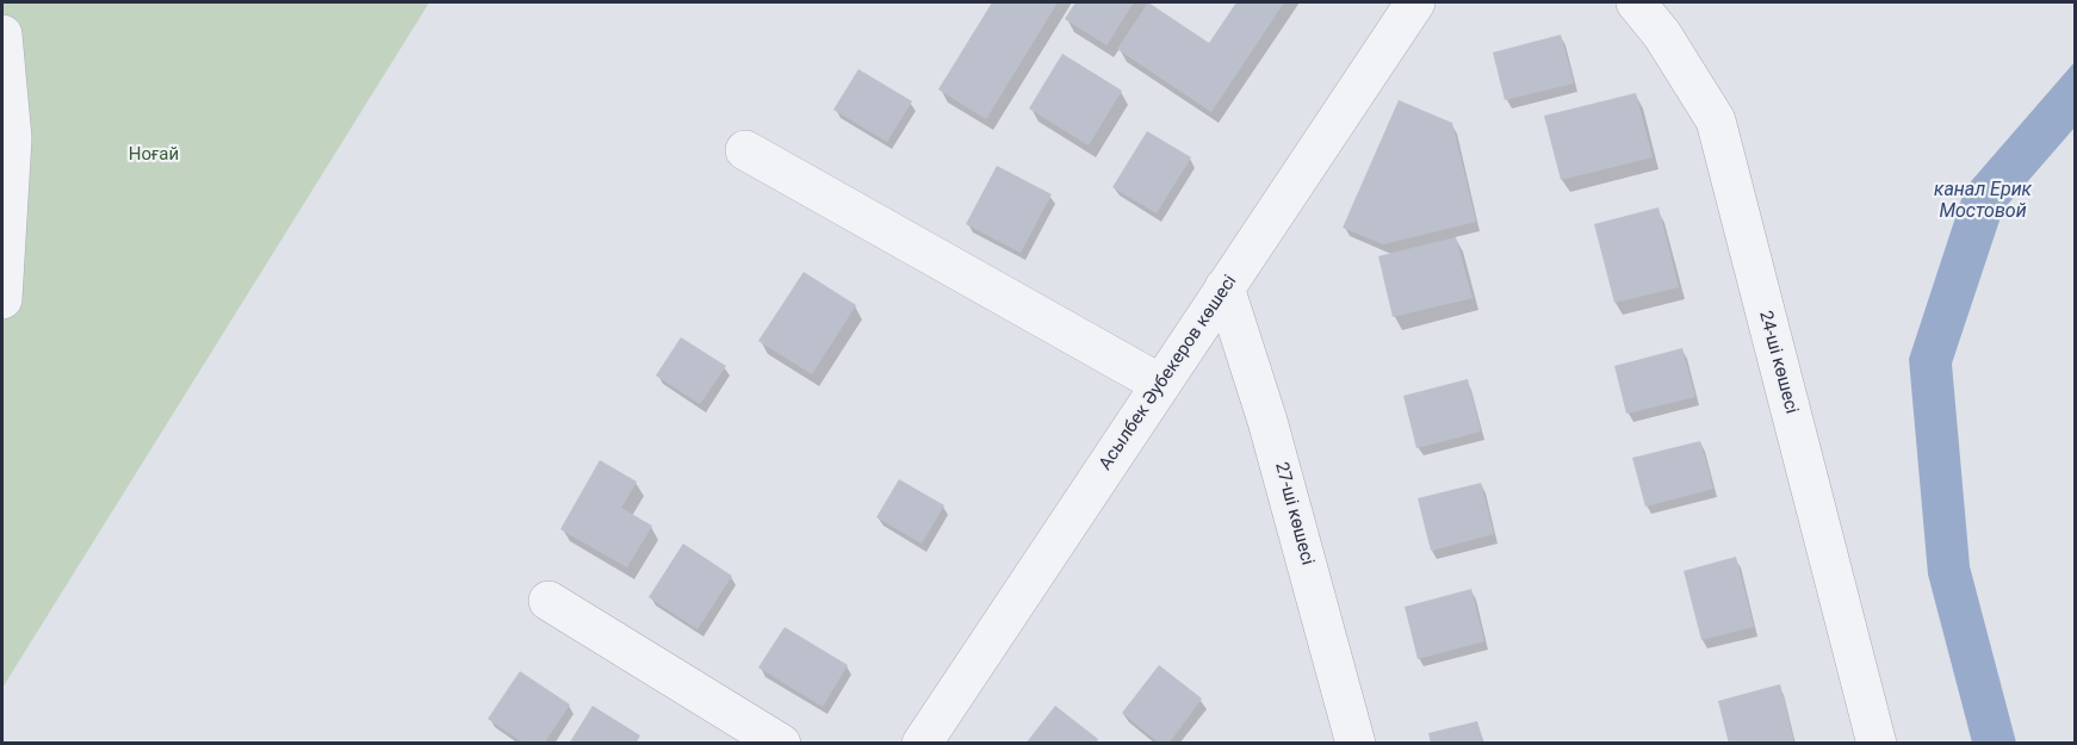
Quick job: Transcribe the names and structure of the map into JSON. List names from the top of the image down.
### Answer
{
  "streets": {
    "street": ["24-ші көшесі", "Асылбек Әубекеров көшесі", "27-ші көшесі"]
  },
  "crossings": [
    ["Асылбек Әубекеров көшесі", "27-ші көшесі"]
  ],
  "water": ["канал Ерик Мостовой"],
  "parks": ["Ноғай"]
}
